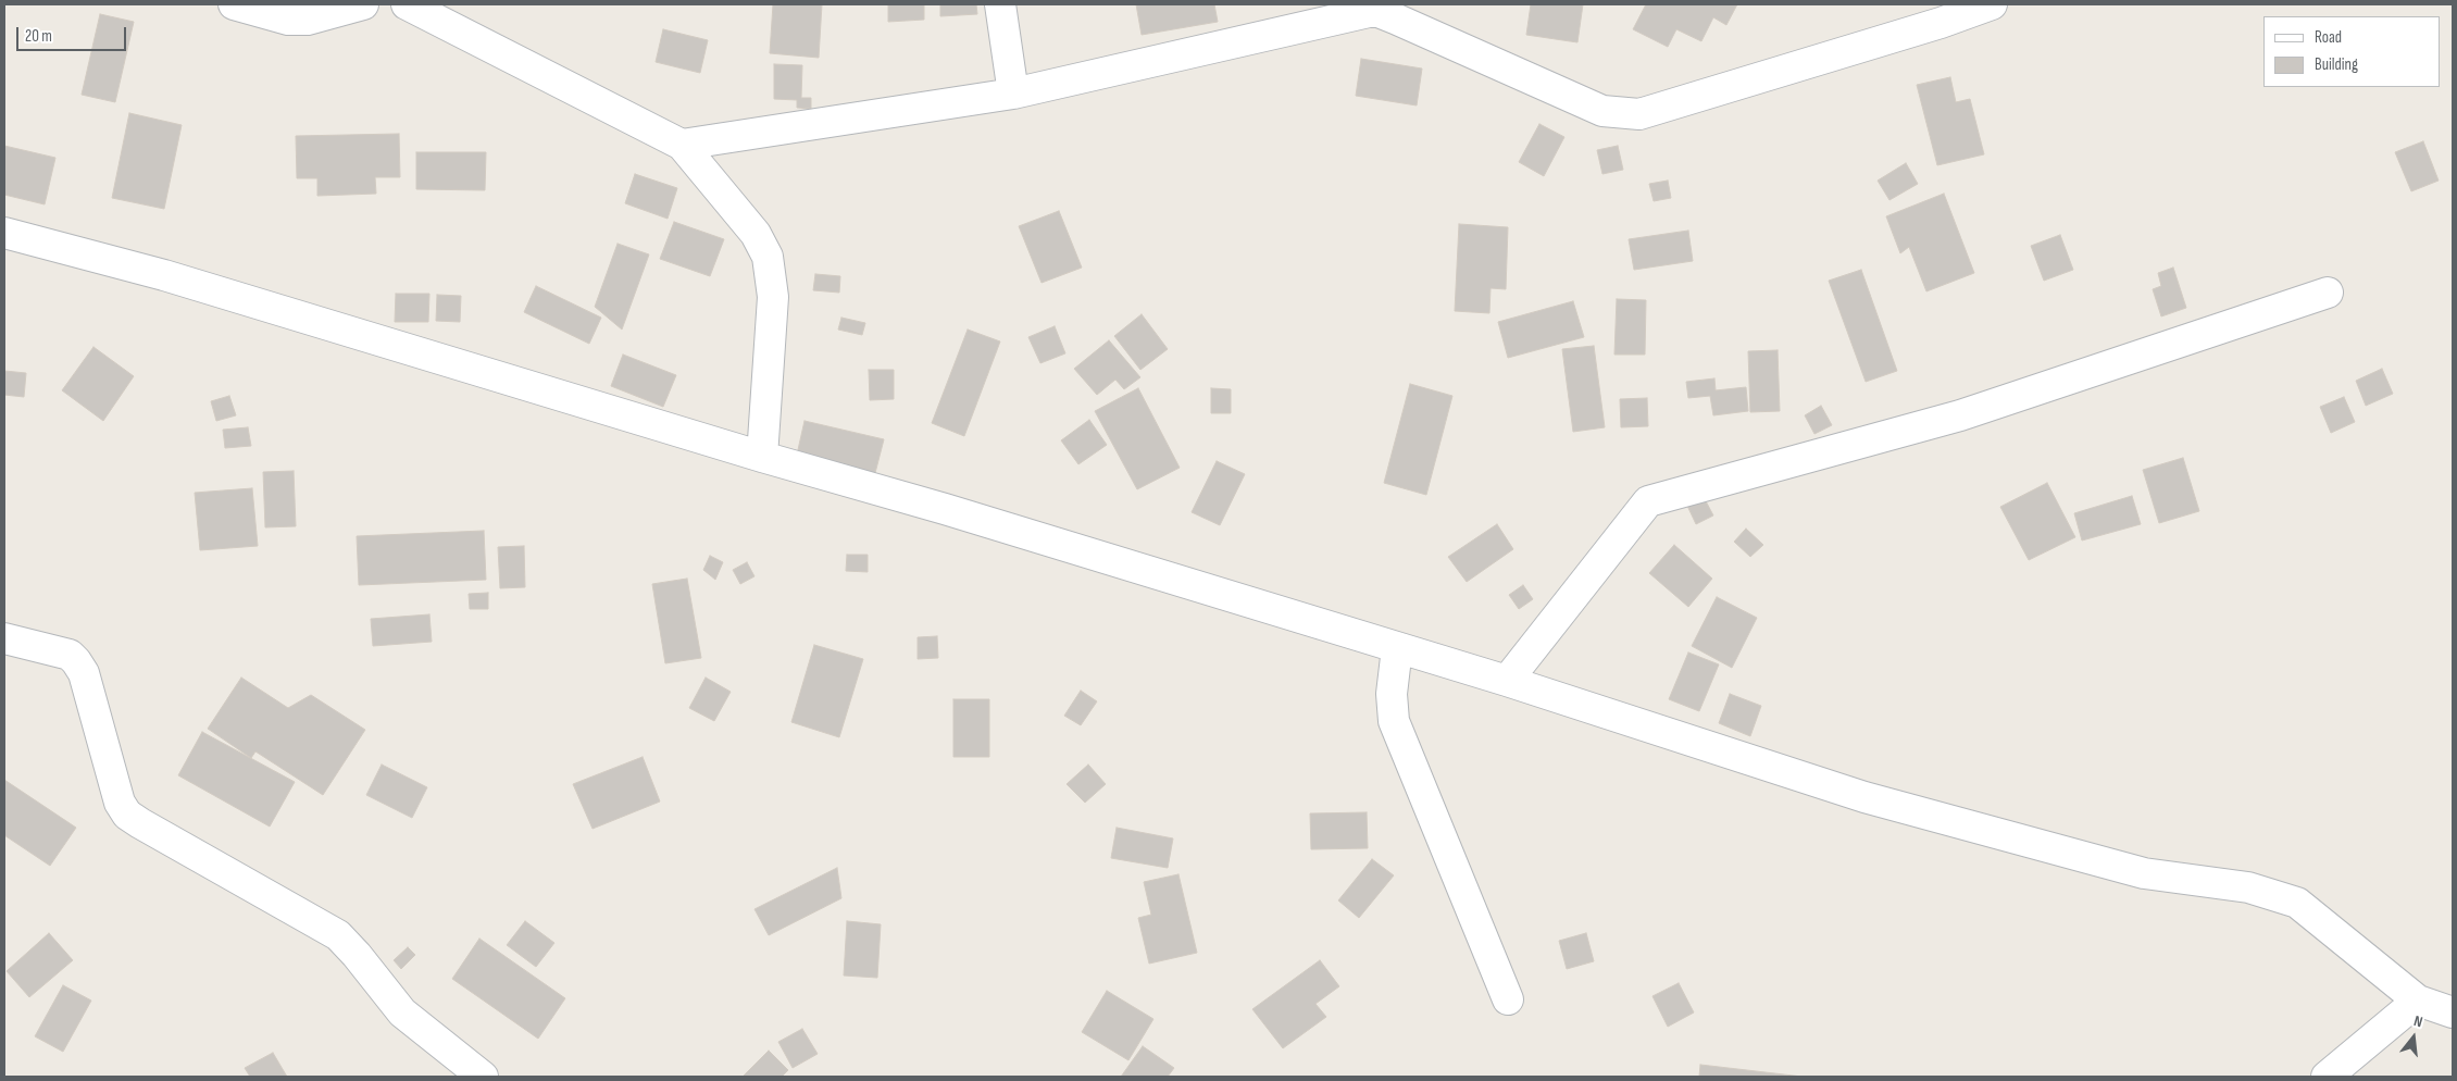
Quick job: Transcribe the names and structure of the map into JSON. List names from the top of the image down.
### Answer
{
  "legend": ["Road", "Building"],
  "scale_bar": "20 m",
  "north": "top"
}
